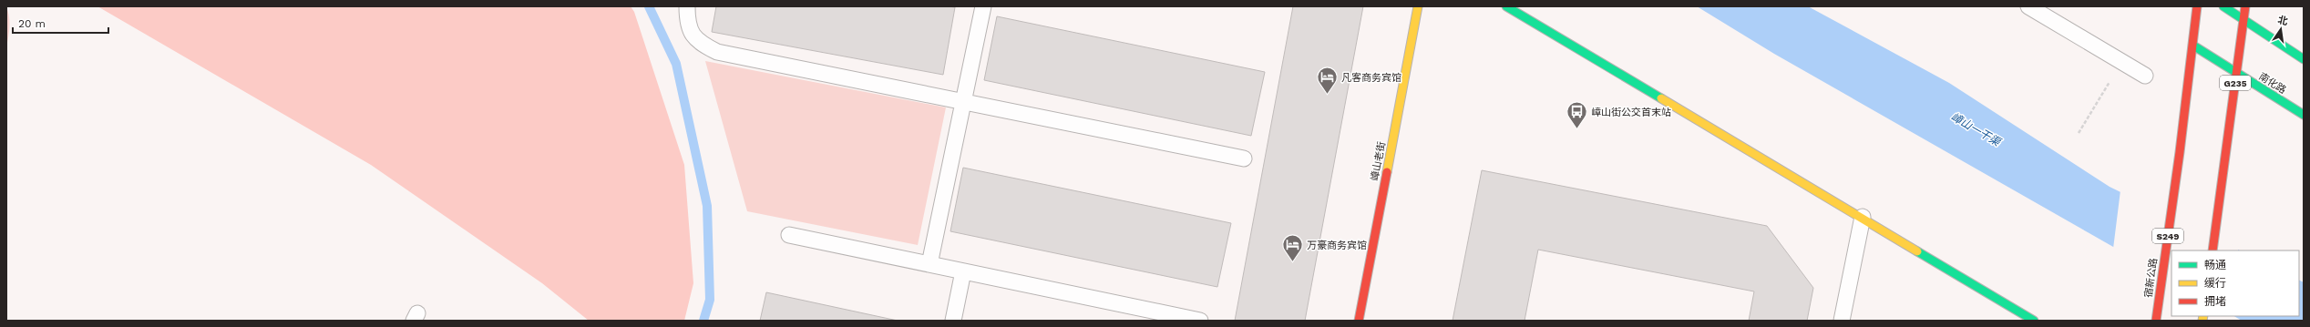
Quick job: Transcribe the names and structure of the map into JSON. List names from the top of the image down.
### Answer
{
  "streets": {
    "main road": [
      "G235",
      "南化路",
      "嶂山老街",
      "S249",
      "宿新公路"
    ]
  },
  "crossings": [
    ["G235", "南化路"],
    ["南化路", "宿新公路"]
  ],
  "water": ["嶂山一干渠"],
  "places": {
    "hotel": ["凡客商务宾馆", "万豪商务宾馆"],
    "bus stop": ["嶂山街公交首末站"]
  },
  "legend": ["畅通", "缓行", "拥堵"],
  "scale_bar": "20 m",
  "north": "top"
}
